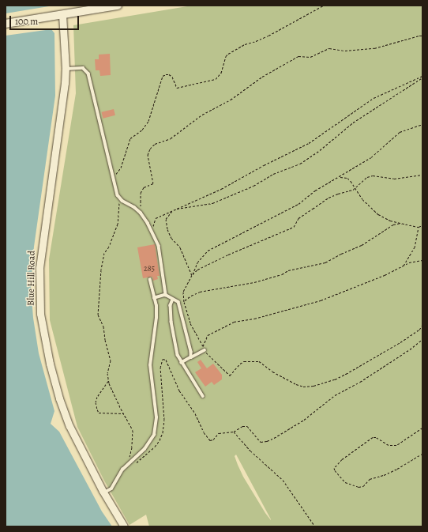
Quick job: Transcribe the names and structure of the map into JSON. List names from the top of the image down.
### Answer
{
  "streets": {
    "street": ["Blue Hill Road"]
  },
  "house_numbers": ["285"],
  "scale_bar": "100 m"
}
